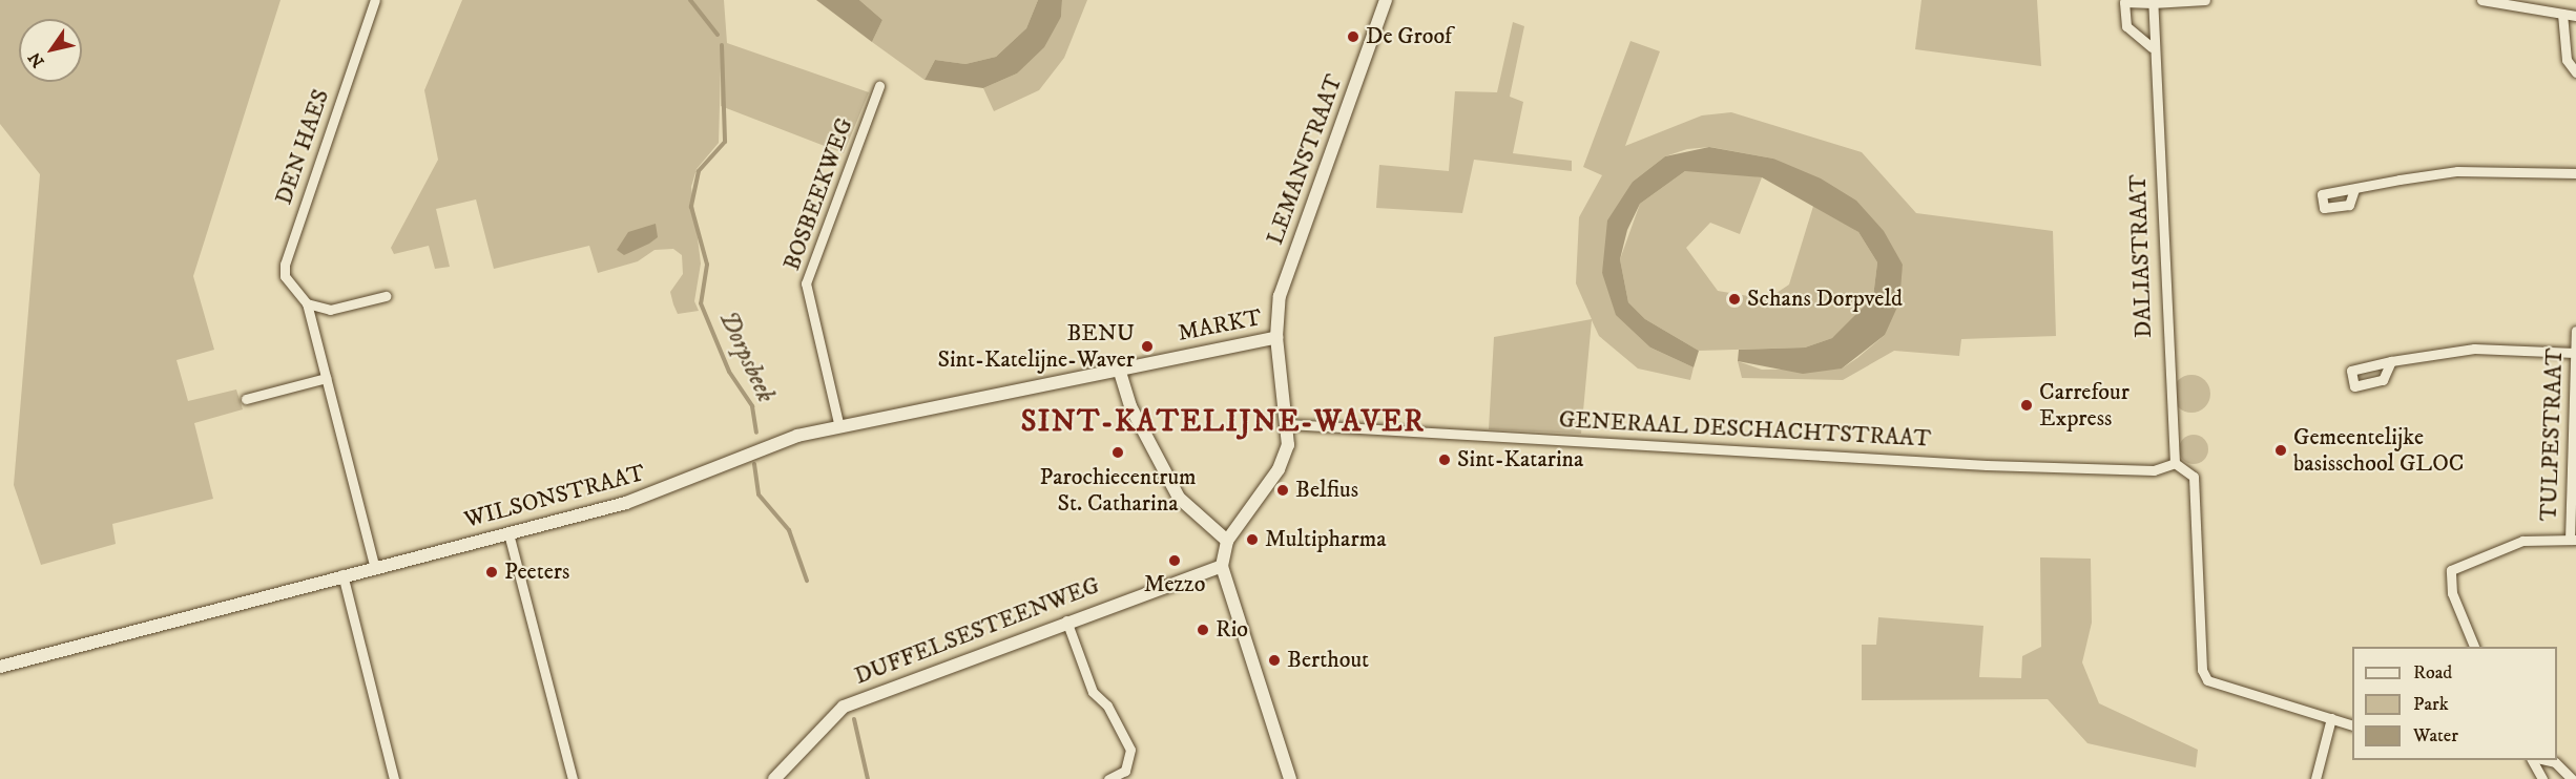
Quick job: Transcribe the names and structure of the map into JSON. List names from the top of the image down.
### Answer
{
  "streets": {
    "street": [
      "DEN HAES",
      "LEMANSTRAAT",
      "BOSBEEKWEG",
      "DALIASTRAAT",
      "MARKT",
      "GENERAAL DESCHACHTSTRAAT",
      "TULPESTRAAT",
      "WILSONSTRAAT",
      "DUFFELSESTEENWEG"
    ]
  },
  "crossings": [
    ["DEN HAES", "WILSONSTRAAT"],
    ["LEMANSTRAAT", "MARKT"],
    ["BOSBEEKWEG", "WILSONSTRAAT"],
    ["DALIASTRAAT", "GENERAAL DESCHACHTSTRAAT"],
    ["MARKT", "GENERAAL DESCHACHTSTRAAT"],
    ["MARKT", "WILSONSTRAAT"]
  ],
  "districts": ["SINT-KATELIJNE-WAVER"],
  "water": ["Dorpsbeek"],
  "places": [
    "De Groof",
    "Schans Dorpveld",
    "BENU Sint-Katelijne-Waver",
    "Carrefour Express",
    "Gemeentelijke basisschool GLOC",
    "Parochiecentrum St. Catharina",
    "Sint-Katarina",
    "Belfius",
    "Multipharma",
    "Mezzo",
    "Peeters",
    "Rio",
    "Berthout"
  ],
  "legend": ["Road", "Park", "Water"],
  "north": "bottom left"
}
